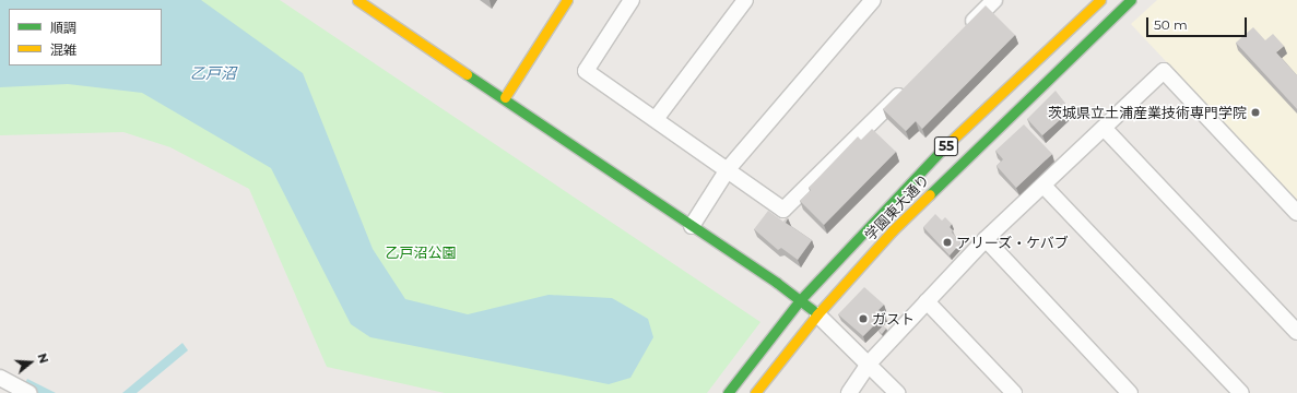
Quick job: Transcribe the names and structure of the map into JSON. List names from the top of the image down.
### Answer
{
  "streets": {
    "main road": ["55", "学園東大通り"]
  },
  "water": ["乙戸沼"],
  "parks": ["乙戸沼公園"],
  "places": ["茨城県立土浦産業技術専門学院", "アリーズ・ケバブ", "ガスト"],
  "legend": ["順調", "混雑"],
  "scale_bar": "50 m",
  "north": "right"
}
